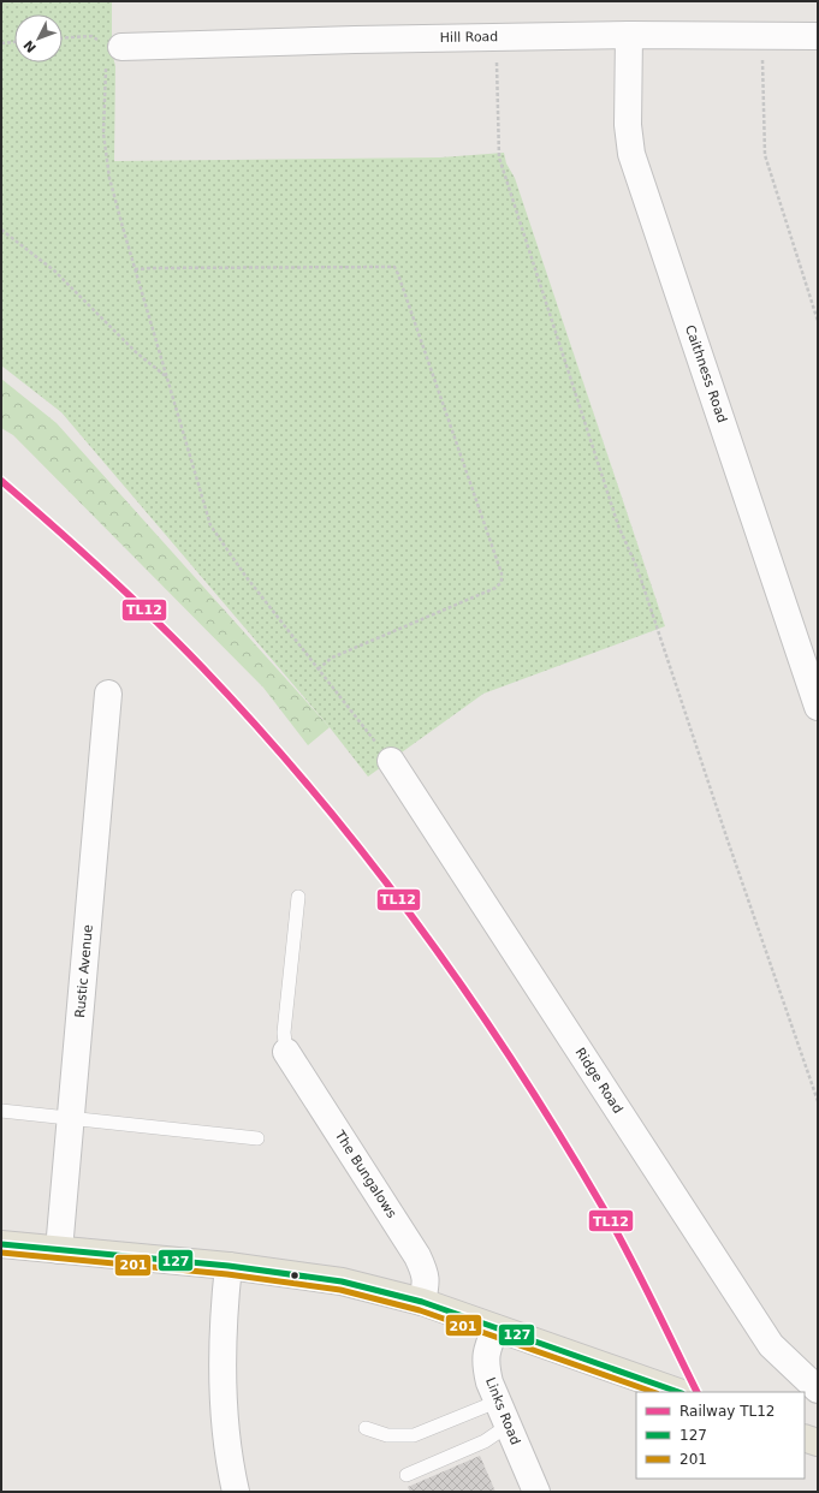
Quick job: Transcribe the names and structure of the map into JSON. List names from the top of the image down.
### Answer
{
  "streets": {
    "street": [
      "Hill Road",
      "Caithness Road",
      "Rustic Avenue",
      "Ridge Road",
      "The Bungalows",
      "Links Road"
    ]
  },
  "crossings": [
    ["Hill Road", "Caithness Road"]
  ],
  "lines": ["rail line TL12", "transit line 127", "transit line 201"],
  "legend": ["Railway TL12", "127", "201"],
  "north": "bottom left"
}
